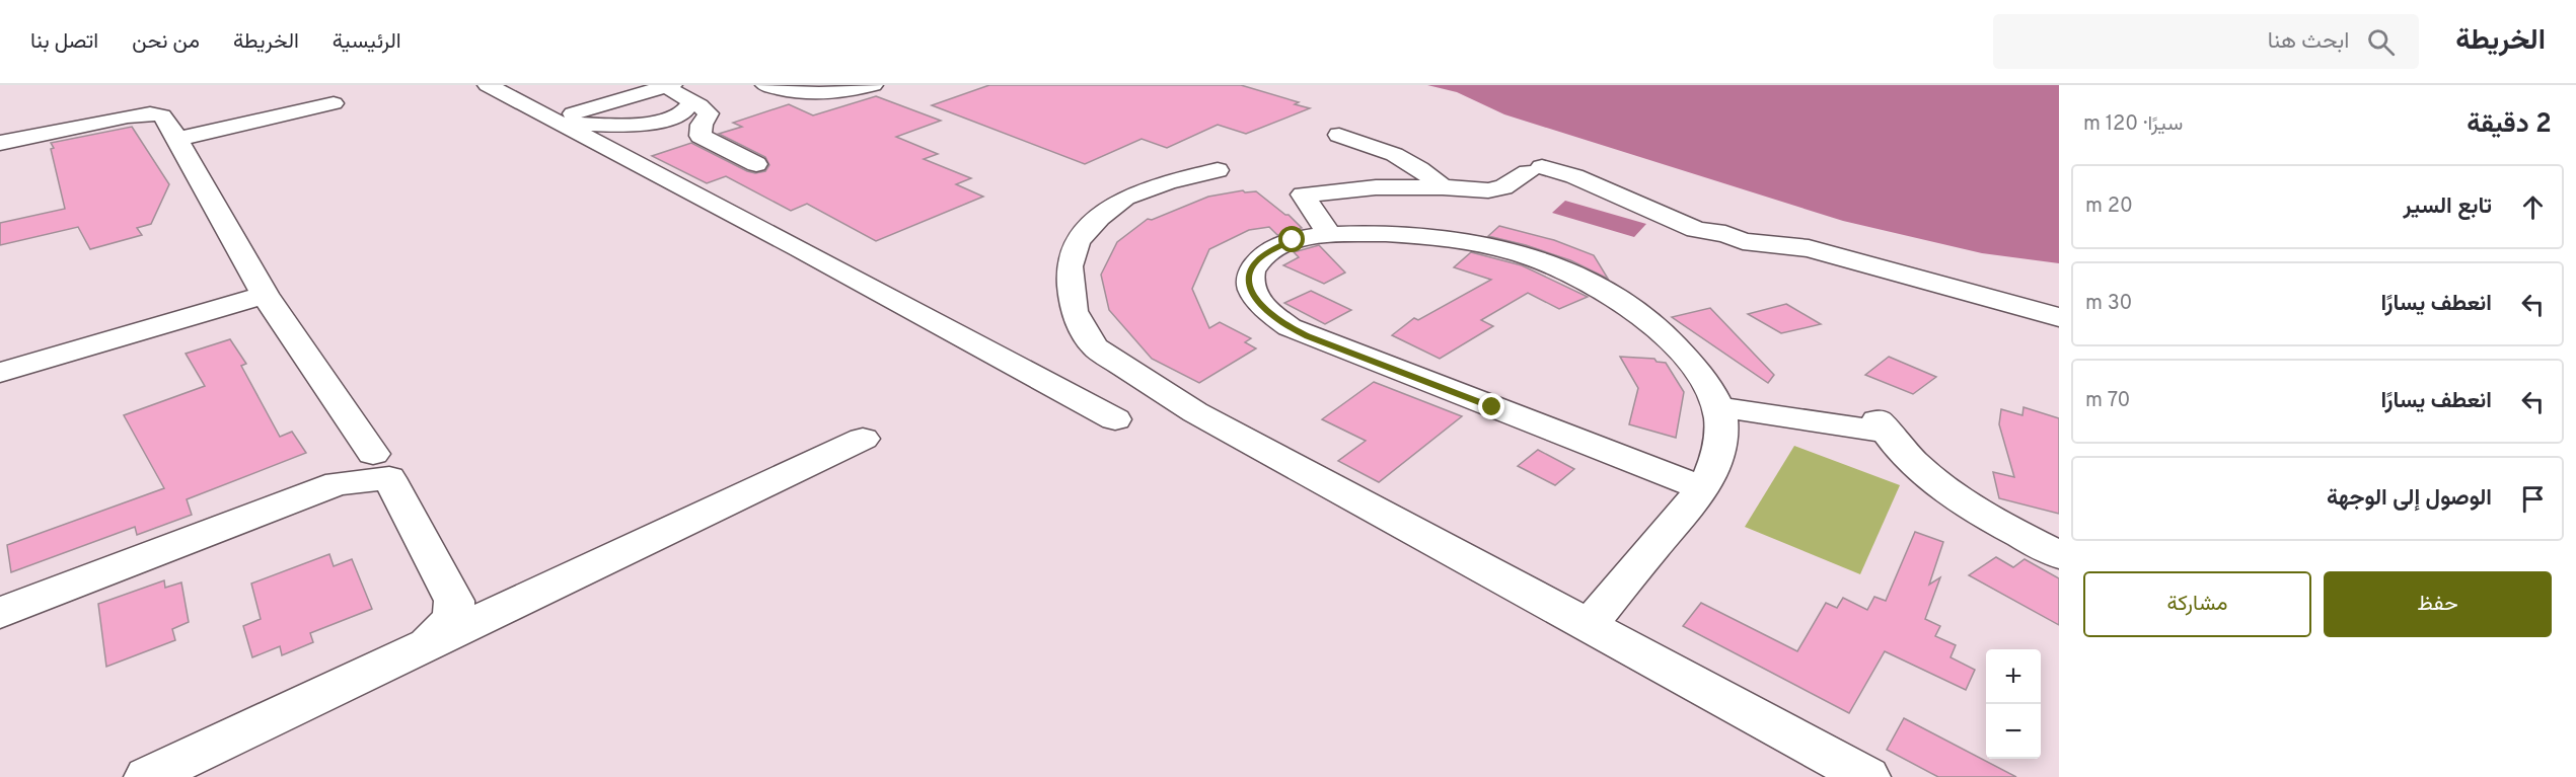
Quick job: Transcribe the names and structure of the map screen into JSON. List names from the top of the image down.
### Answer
{
  "page": {
    "header": "الخريطة",
    "search": "ابحث هنا",
    "nav": [
      "الرئيسية",
      "الخريطة",
      "من نحن",
      "اتصل بنا"
    ],
    "heading": ["2 دقيقة", "سيرًا · 120 m"],
    "list": [
      ["تابع السير", "20 m"],
      ["انعطف يسارًا", "30 m"],
      ["انعطف يسارًا", "70 m"],
      "الوصول إلى الوجهة"
    ],
    "buttons": ["حفظ", "مشاركة"],
    "map_buttons": ["+", "−"]
  }
}
